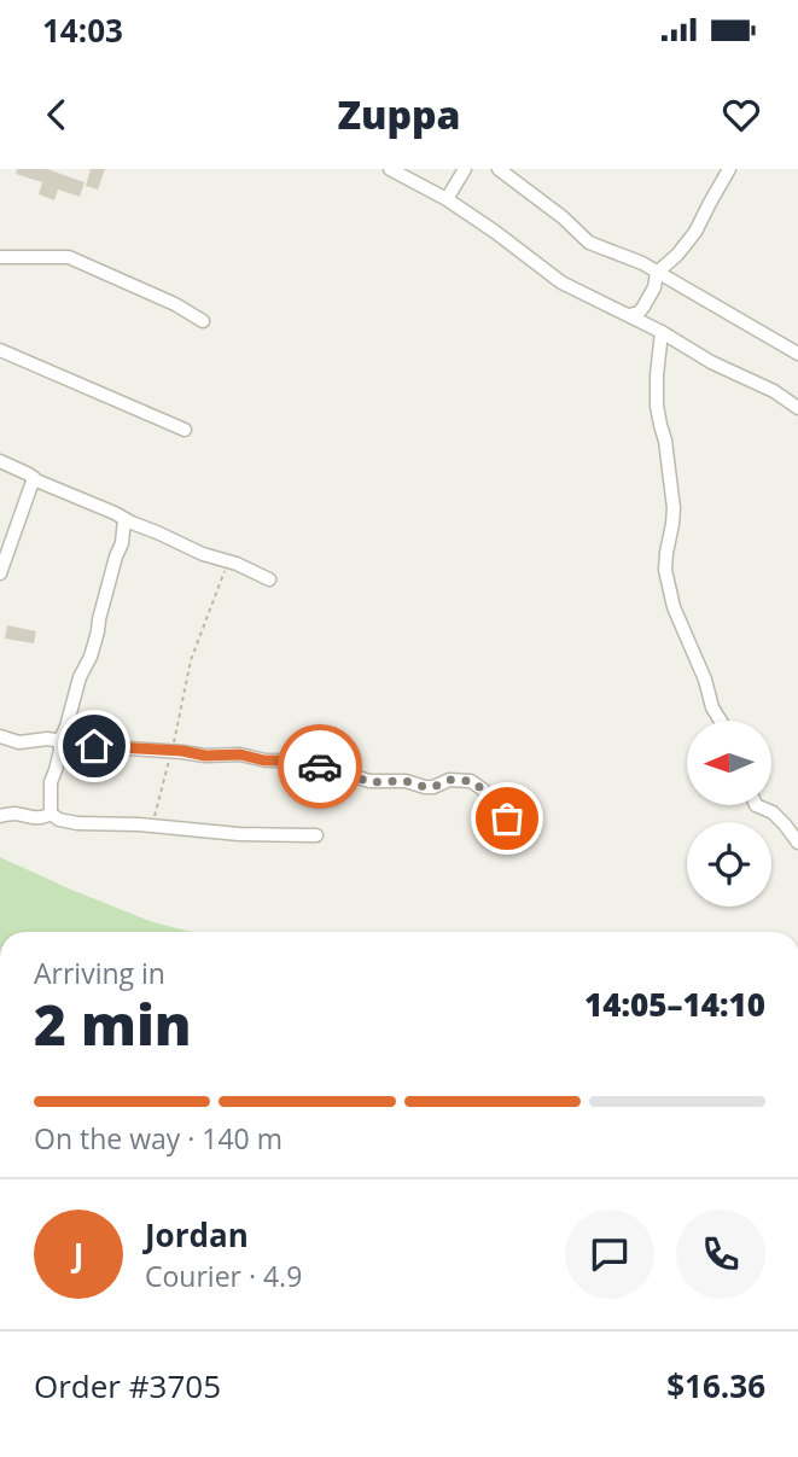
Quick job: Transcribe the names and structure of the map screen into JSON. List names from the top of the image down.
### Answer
{
  "north": "left",
  "page": {
    "status": "14:03",
    "header": "Zuppa",
    "heading": ["2 min", "Arriving in", "14:05–14:10"],
    "panel": [
      "Jordan",
      "Courier · 4.9",
      "Order #3705",
      "$16.36"
    ],
    "bar": "On the way · 140 m",
    "round": "J"
  }
}
